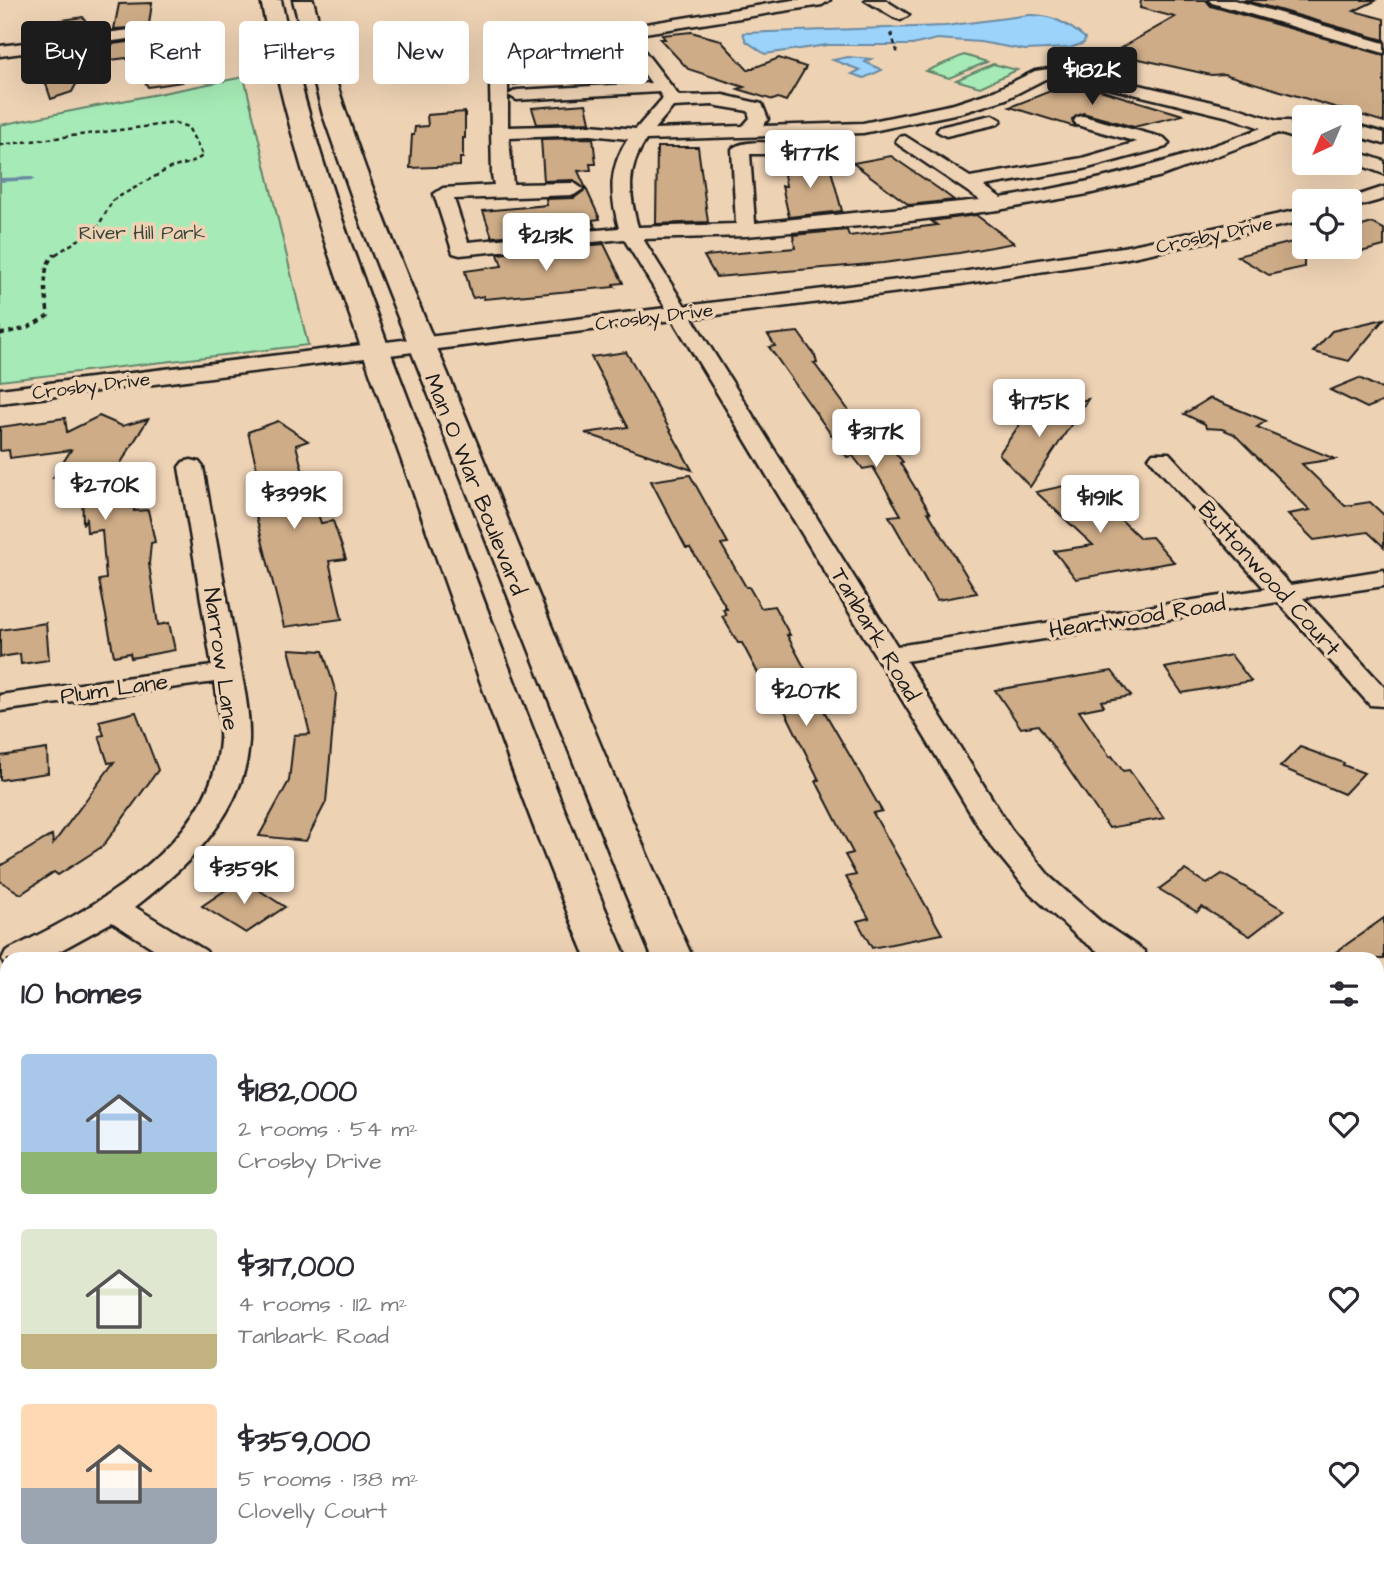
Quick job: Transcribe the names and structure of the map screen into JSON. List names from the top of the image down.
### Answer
{
  "streets": {
    "main road": ["Man O War Boulevard"],
    "street": [
      "Crosby Drive",
      "Buttonwood Court",
      "Heartwood Road",
      "Tanbark Road",
      "Narrow Lane",
      "Plum Lane"
    ]
  },
  "crossings": [
    ["Crosby Drive", "Man O War Boulevard"],
    ["Crosby Drive", "Tanbark Road"],
    ["Buttonwood Court", "Heartwood Road"],
    ["Heartwood Road", "Tanbark Road"],
    ["Narrow Lane", "Plum Lane"]
  ],
  "parks": ["River Hill Park"],
  "north": "bottom left",
  "page": {
    "chip": [
      "Buy",
      "Rent",
      "Filters",
      "New",
      "Apartment"
    ],
    "price": [
      "$182K",
      "$177K",
      "$213K",
      "$175K",
      "$317K",
      "$270K",
      "$399K",
      "$191K",
      "$207K",
      "$359K"
    ],
    "heading": "10 homes",
    "list": [
      {
        "name": "$182,000",
        "note": "2 rooms · 54 m² · Crosby Drive"
      },
      {
        "name": "$317,000",
        "note": "4 rooms · 112 m² · Tanbark Road"
      },
      {
        "name": "$359,000",
        "note": "5 rooms · 138 m² · Clovelly Court"
      }
    ]
  }
}
